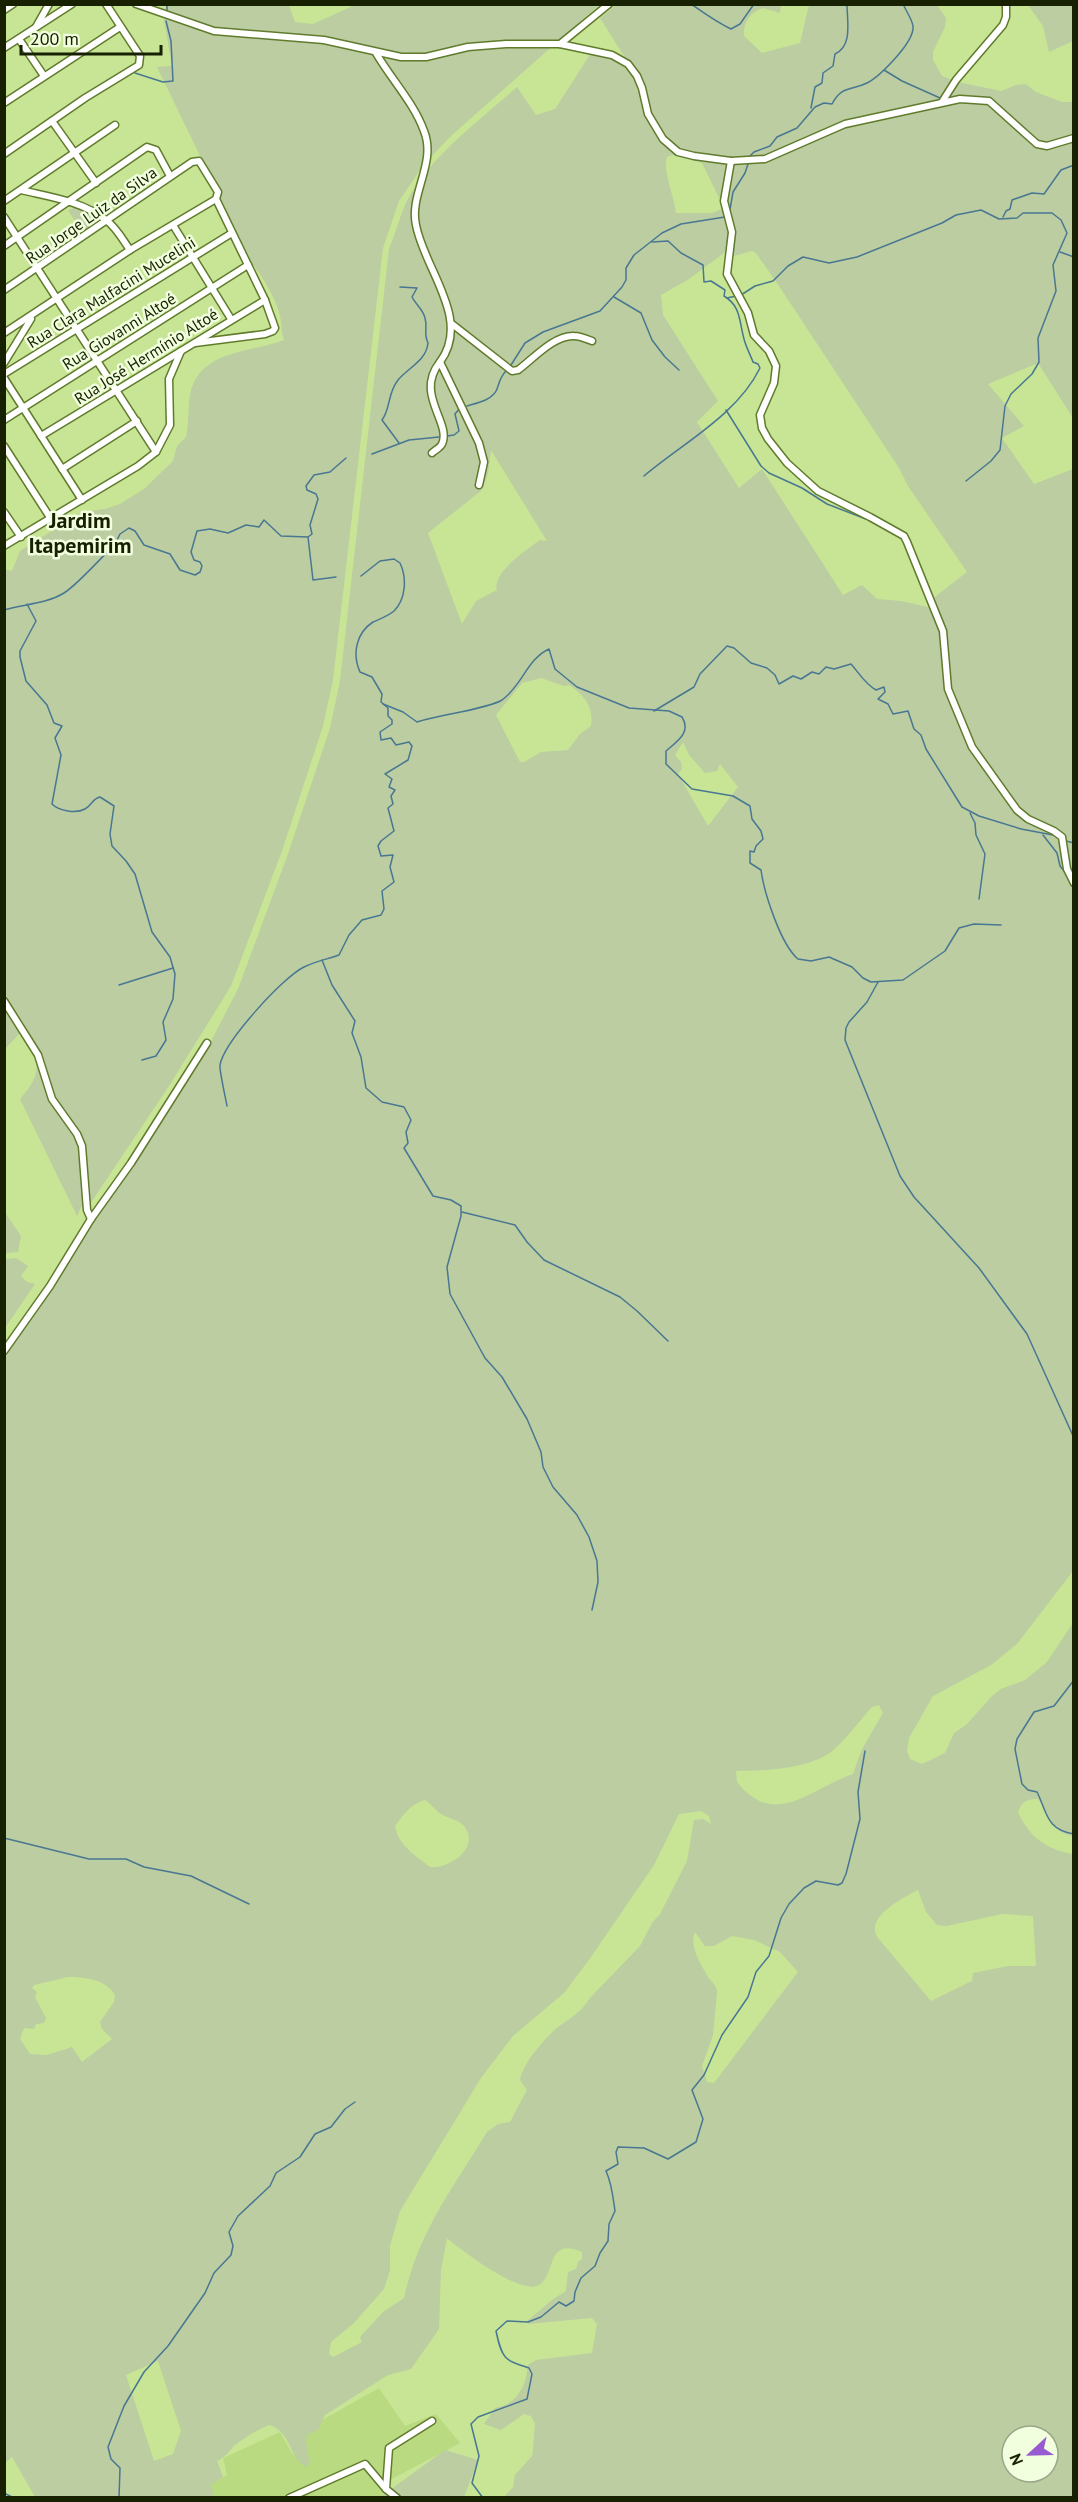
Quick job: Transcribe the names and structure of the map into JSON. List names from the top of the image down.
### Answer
{
  "streets": {
    "street": [
      "Rua Jorge Luiz da Silva",
      "Rua Clara Malfacini Mucelini",
      "Rua Giovanni Altoé",
      "Rua José Hermínio Altoé"
    ]
  },
  "districts": ["Jardim Itapemirim"],
  "scale_bar": "200 m",
  "north": "left"
}
